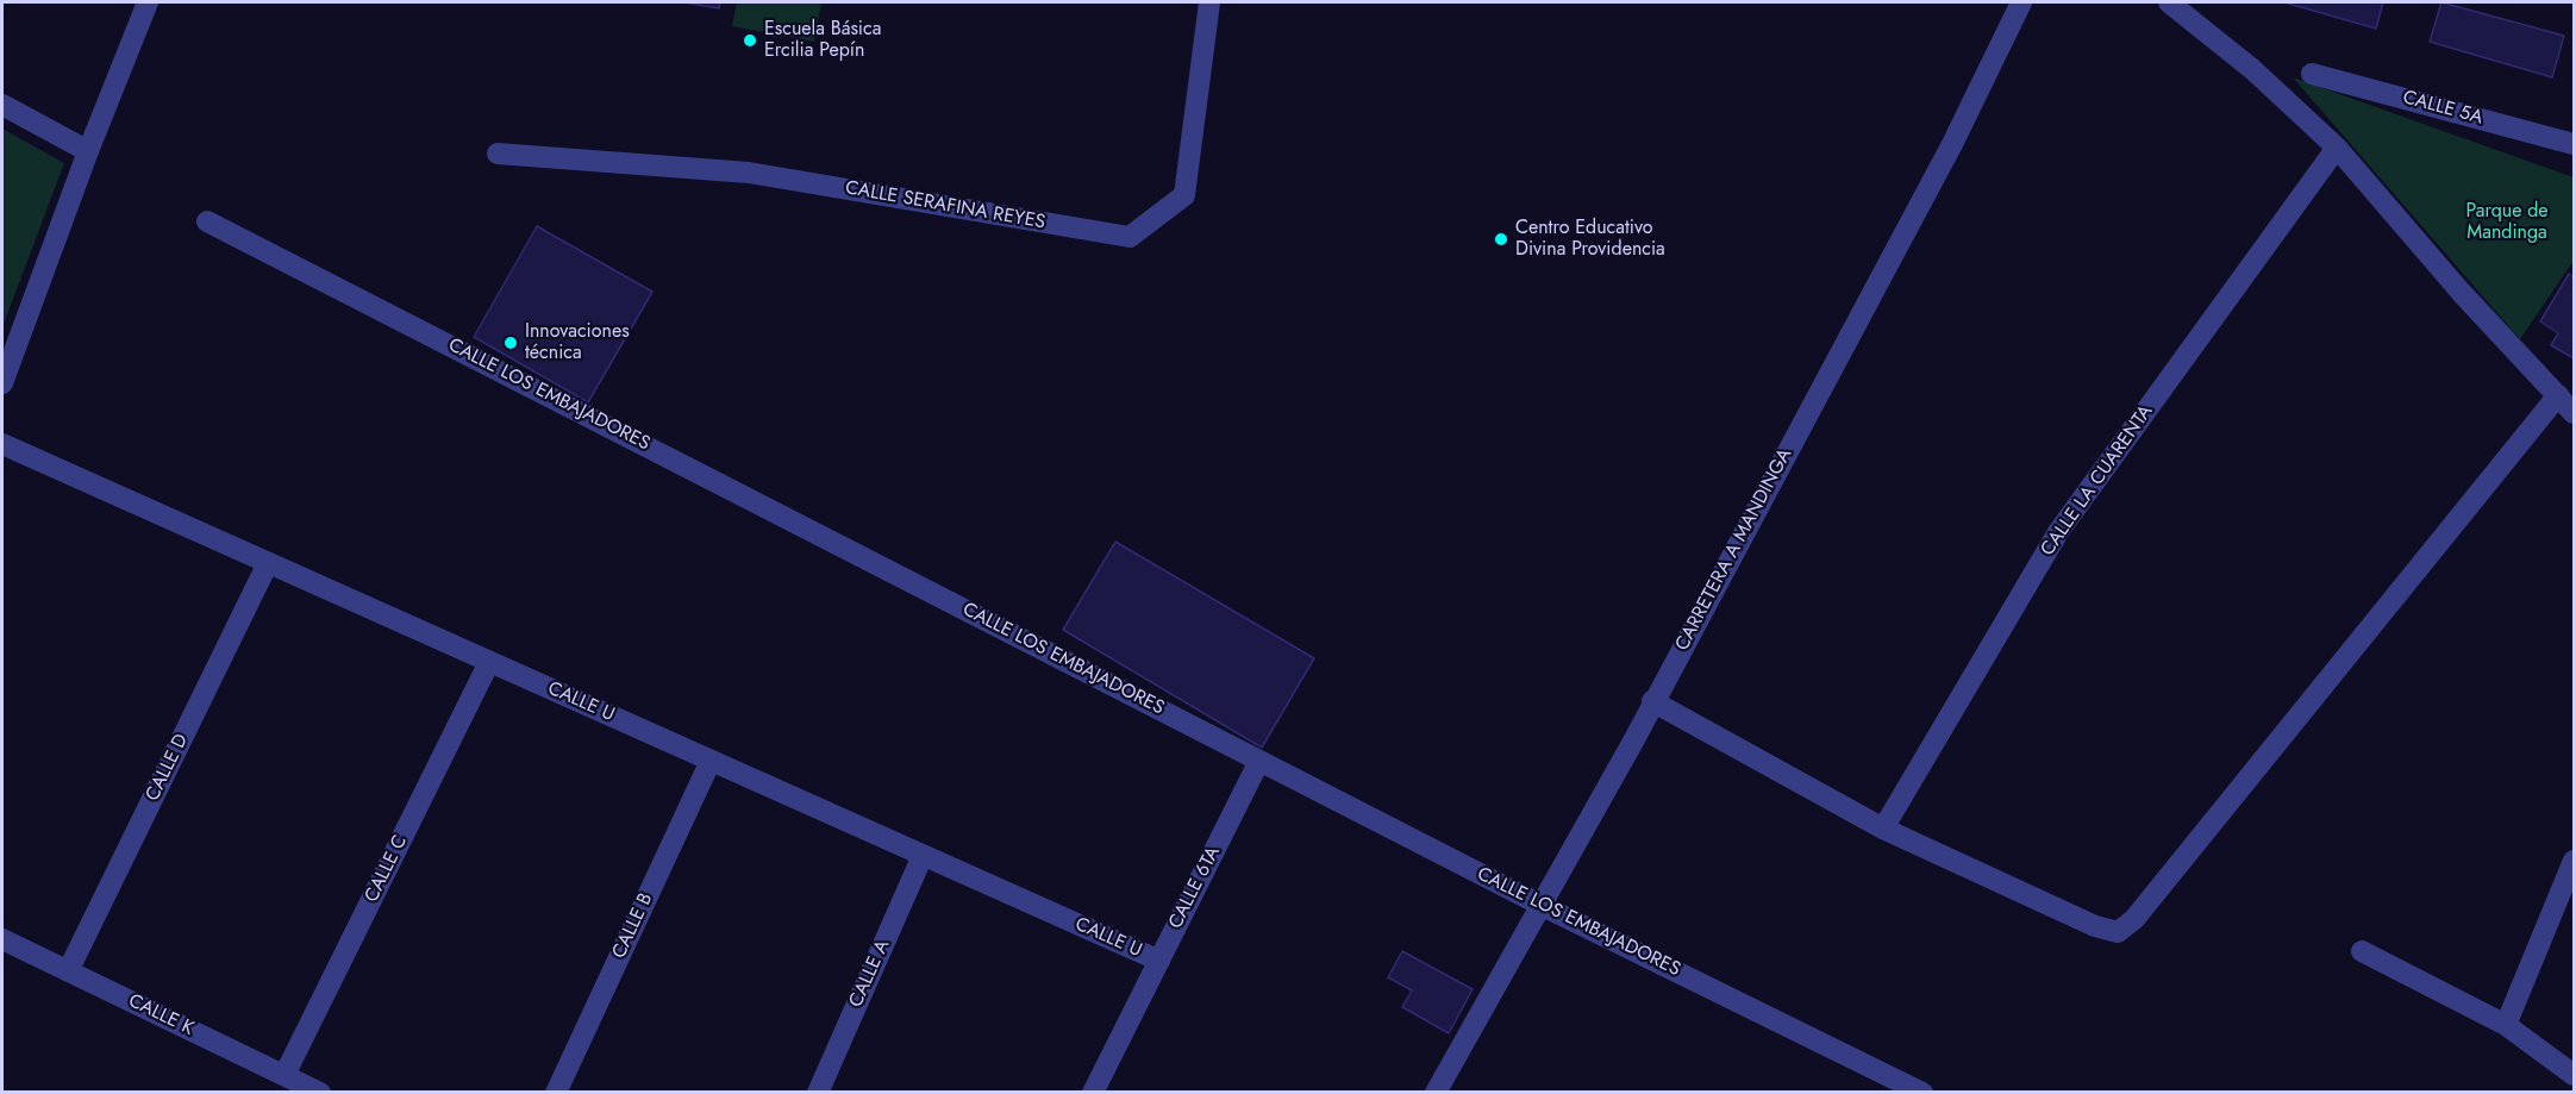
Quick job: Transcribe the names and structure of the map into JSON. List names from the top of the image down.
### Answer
{
  "streets": {
    "street": [
      "CALLE 5A",
      "CALLE SERAFINA REYES",
      "CALLE LOS EMBAJADORES",
      "CALLE LA CUARENTA",
      "CARRETERA A MANDINGA",
      "CALLE U",
      "CALLE D",
      "CALLE C",
      "CALLE 6TA",
      "CALLE B",
      "CALLE A",
      "CALLE K"
    ]
  },
  "crossings": [
    ["CALLE LOS EMBAJADORES", "CARRETERA A MANDINGA"],
    ["CALLE LOS EMBAJADORES", "CALLE 6TA"],
    ["CALLE U", "CALLE D"],
    ["CALLE U", "CALLE C"],
    ["CALLE U", "CALLE 6TA"],
    ["CALLE U", "CALLE B"],
    ["CALLE U", "CALLE A"],
    ["CALLE D", "CALLE K"],
    ["CALLE C", "CALLE K"]
  ],
  "parks": ["Parque de Mandinga"],
  "places": ["Escuela Básica Ercilia Pepín", "Centro Educativo Divina Providencia", "Innovaciones técnica"]
}
